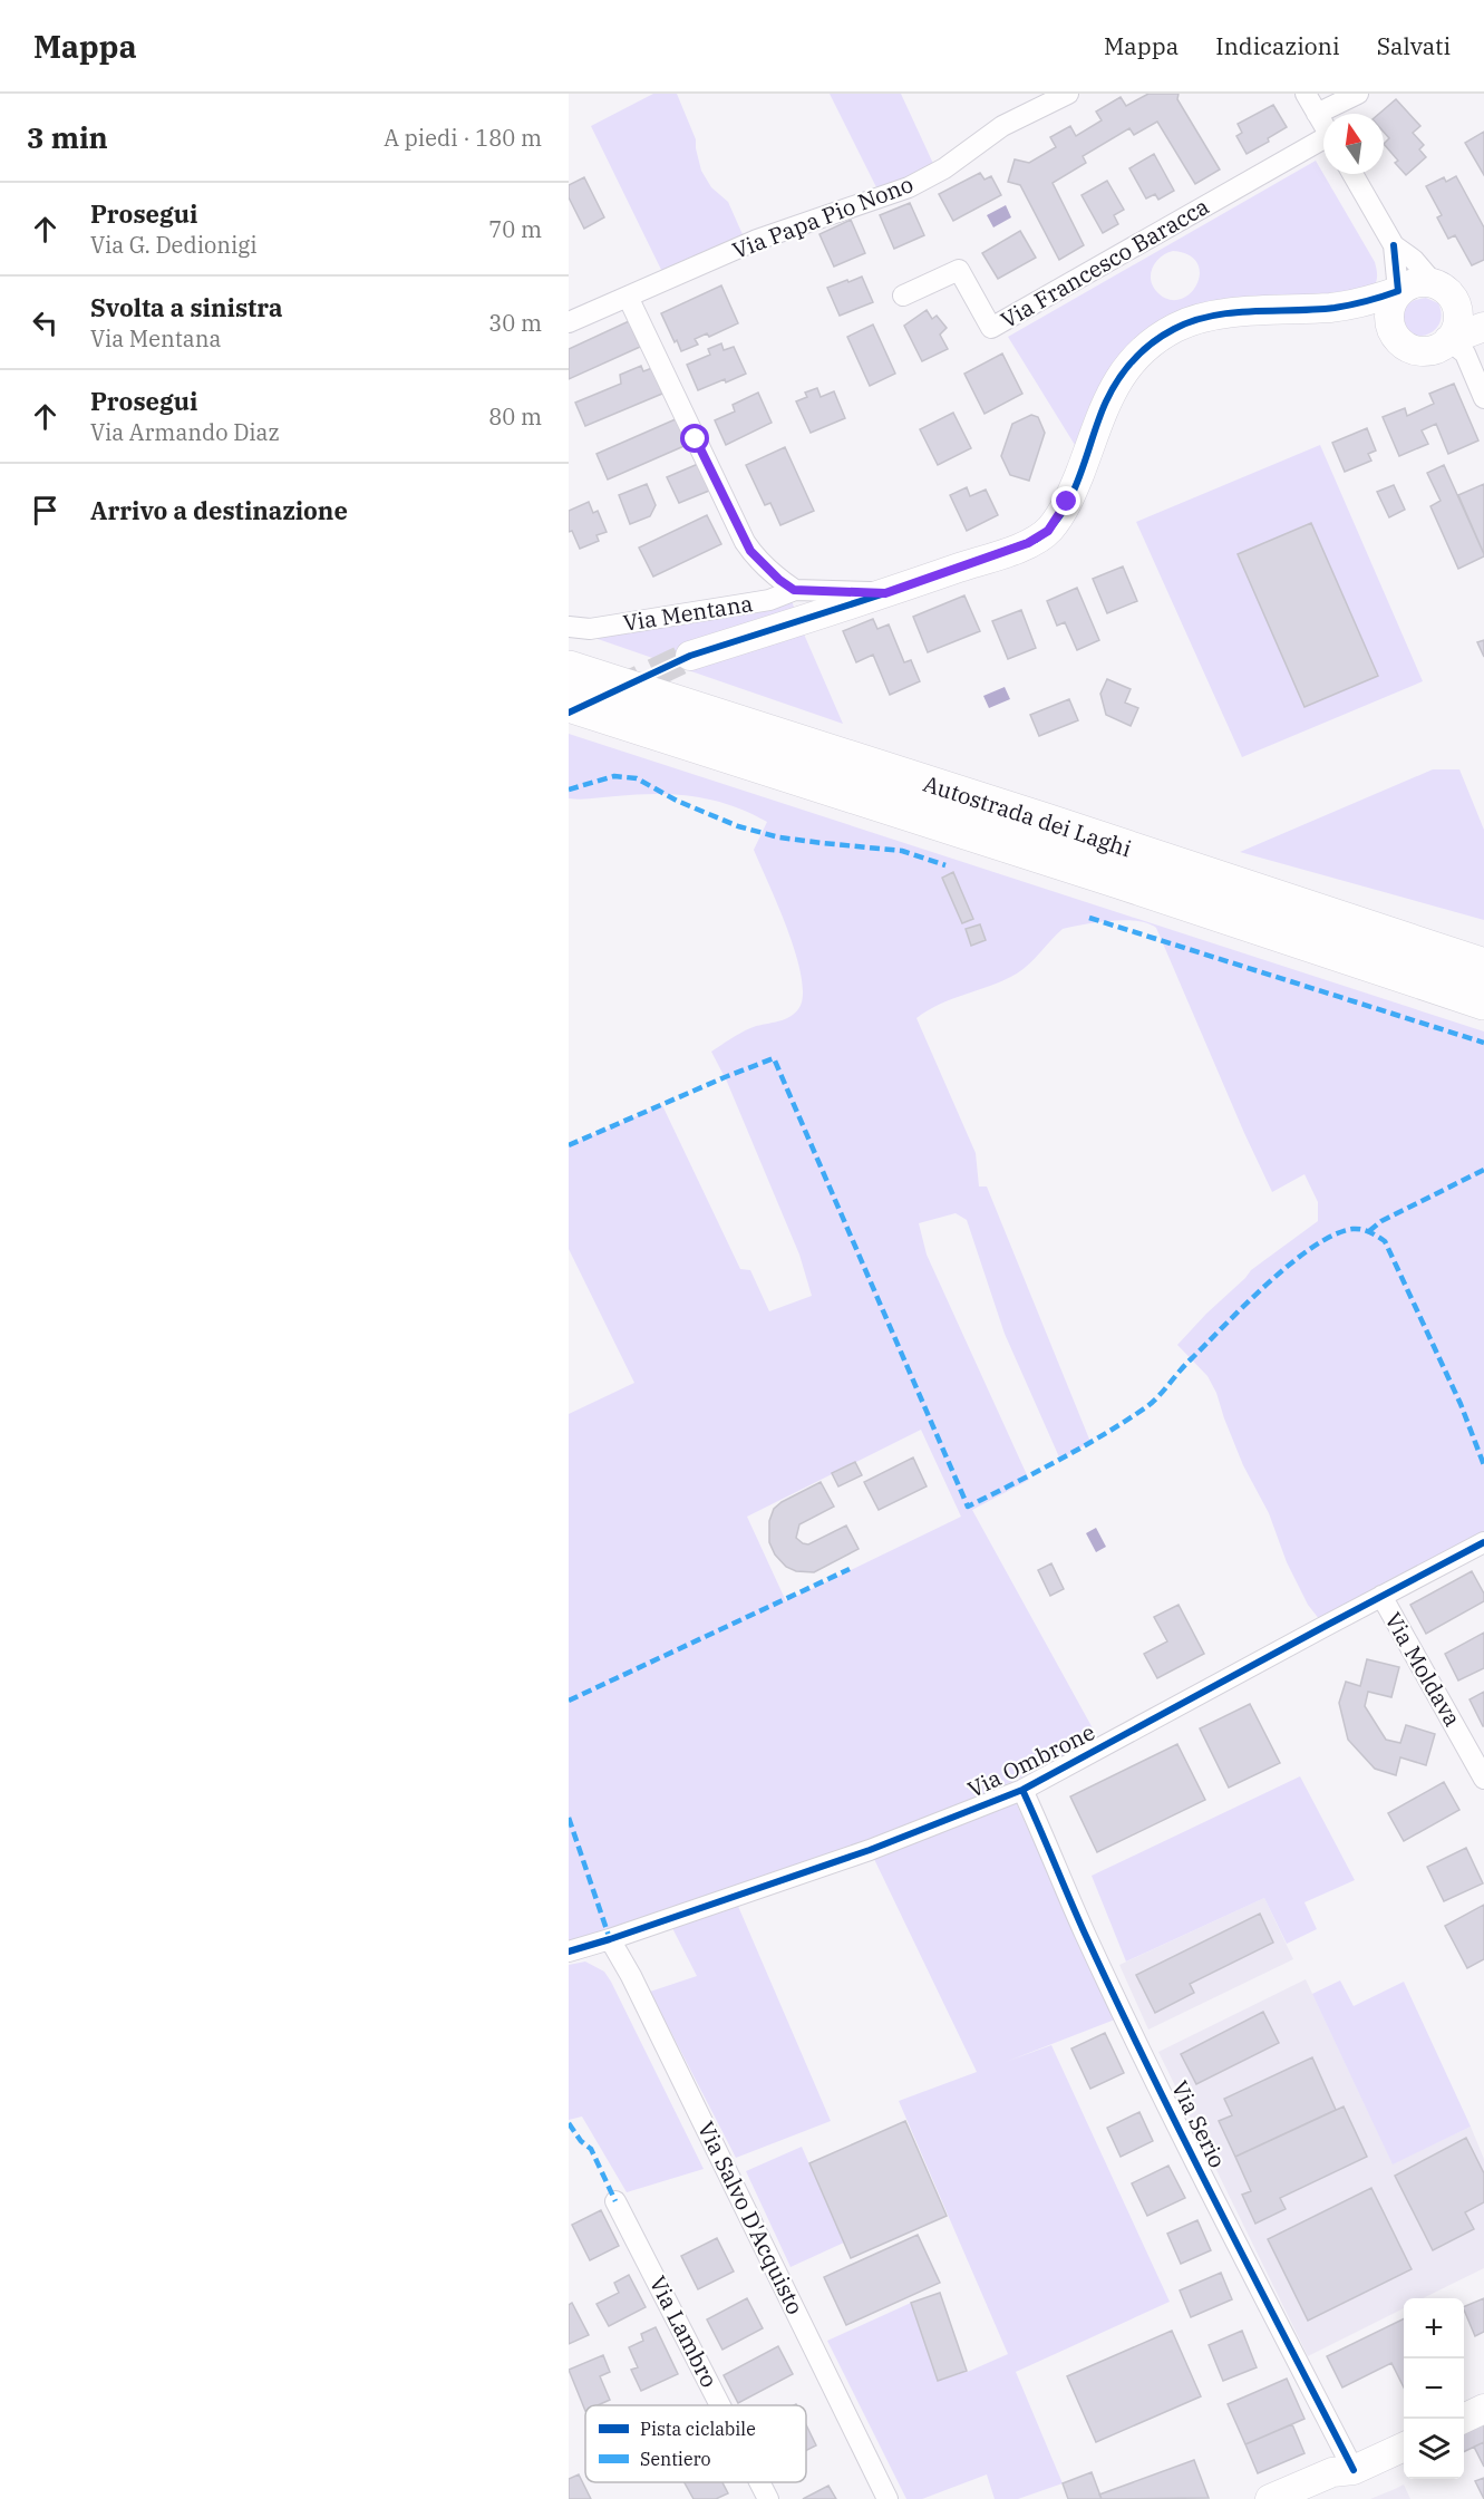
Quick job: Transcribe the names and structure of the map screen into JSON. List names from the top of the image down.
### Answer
{
  "streets": {
    "highway": ["Autostrada dei Laghi"],
    "street": [
      "Via Papa Pio Nono",
      "Via Francesco Baracca",
      "Via Mentana",
      "Via Moldava",
      "Via Ombrone",
      "Via Serio",
      "Via Salvo D'Acquisto",
      "Via Lambro"
    ]
  },
  "crossings": [
    ["Via Moldava", "Via Ombrone"],
    ["Via Ombrone", "Via Serio"],
    ["Via Ombrone", "Via Salvo D'Acquisto"]
  ],
  "legend": ["Pista ciclabile", "Sentiero"],
  "north": "top",
  "page": {
    "header": "Mappa",
    "nav": ["Mappa", "Indicazioni", "Salvati"],
    "heading": ["3 min", "A piedi · 180 m"],
    "list": [
      ["Prosegui", "Via G. Dedionigi", "70 m"],
      ["Svolta a sinistra", "Via Mentana", "30 m"],
      ["Prosegui", "Via Armando Diaz", "80 m"],
      "Arrivo a destinazione"
    ],
    "map_buttons": ["+", "−"]
  }
}
